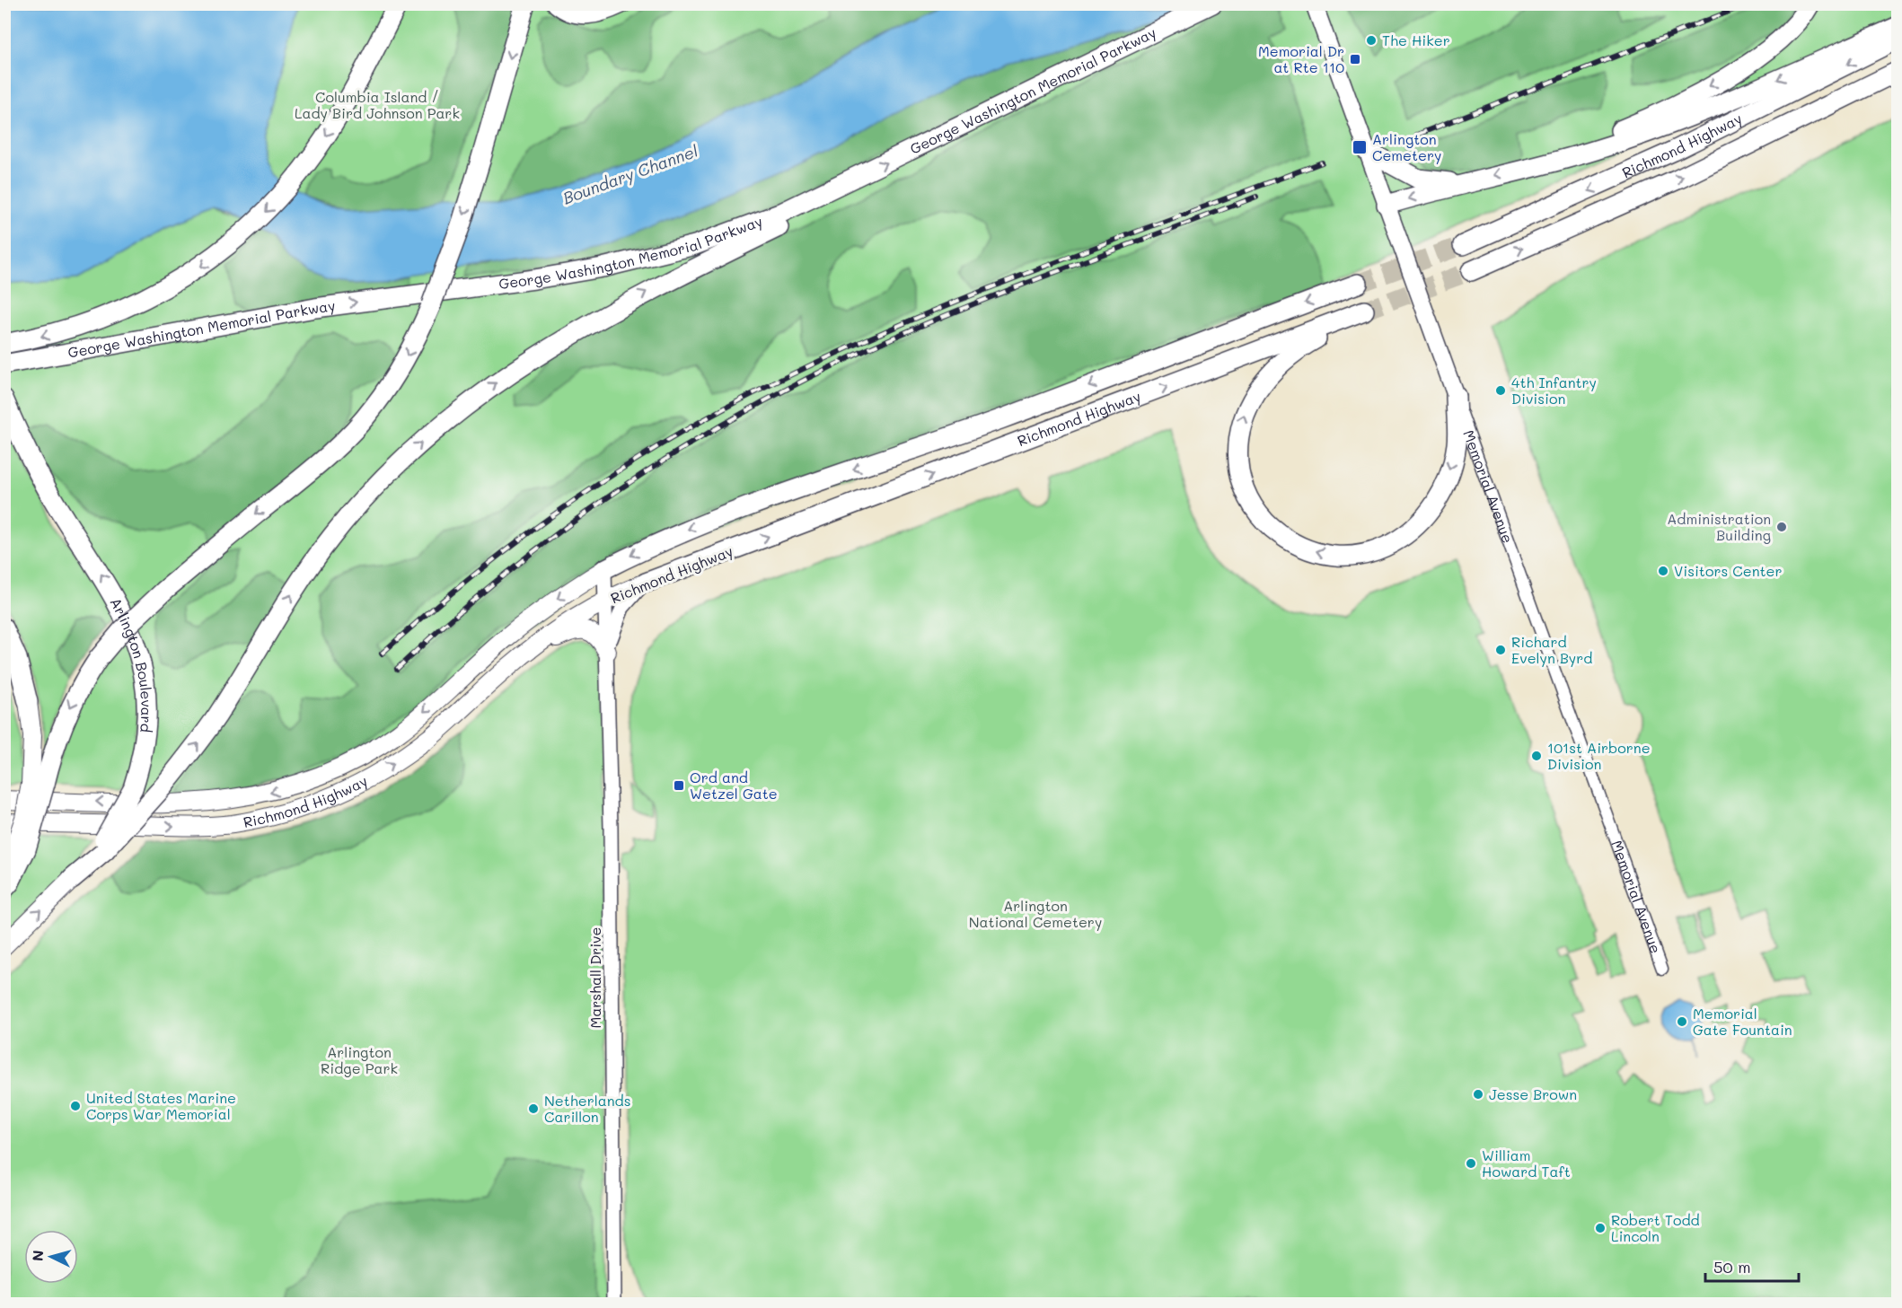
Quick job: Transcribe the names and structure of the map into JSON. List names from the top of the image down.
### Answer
{
  "streets": {
    "highway": ["George Washington Memorial Parkway", "Richmond Highway", "Arlington Boulevard"],
    "main road": ["Memorial Avenue"],
    "street": ["Marshall Drive"]
  },
  "crossings": [
    ["Richmond Highway", "Memorial Avenue"],
    ["Richmond Highway", "Marshall Drive"]
  ],
  "one_way": ["Arlington Boulevard"],
  "water": ["Boundary Channel"],
  "parks": ["Columbia Island / Lady Bird Johnson Park", "Arlington National Cemetery", "Arlington Ridge Park"],
  "places": {
    "other": [
      "The Hiker",
      "4th Infantry Division",
      "Administration Building",
      "Visitors Center",
      "Richard Evelyn Byrd",
      "101st Airborne Division",
      "Memorial Gate Fountain",
      "Jesse Brown",
      "United States Marine Corps War Memorial",
      "Netherlands Carillon",
      "William Howard Taft",
      "Robert Todd Lincoln"
    ],
    "transit": ["Memorial Dr at Rte 110", "Arlington Cemetery", "Ord and Wetzel Gate"]
  },
  "scale_bar": "50 m",
  "north": "left"
}
